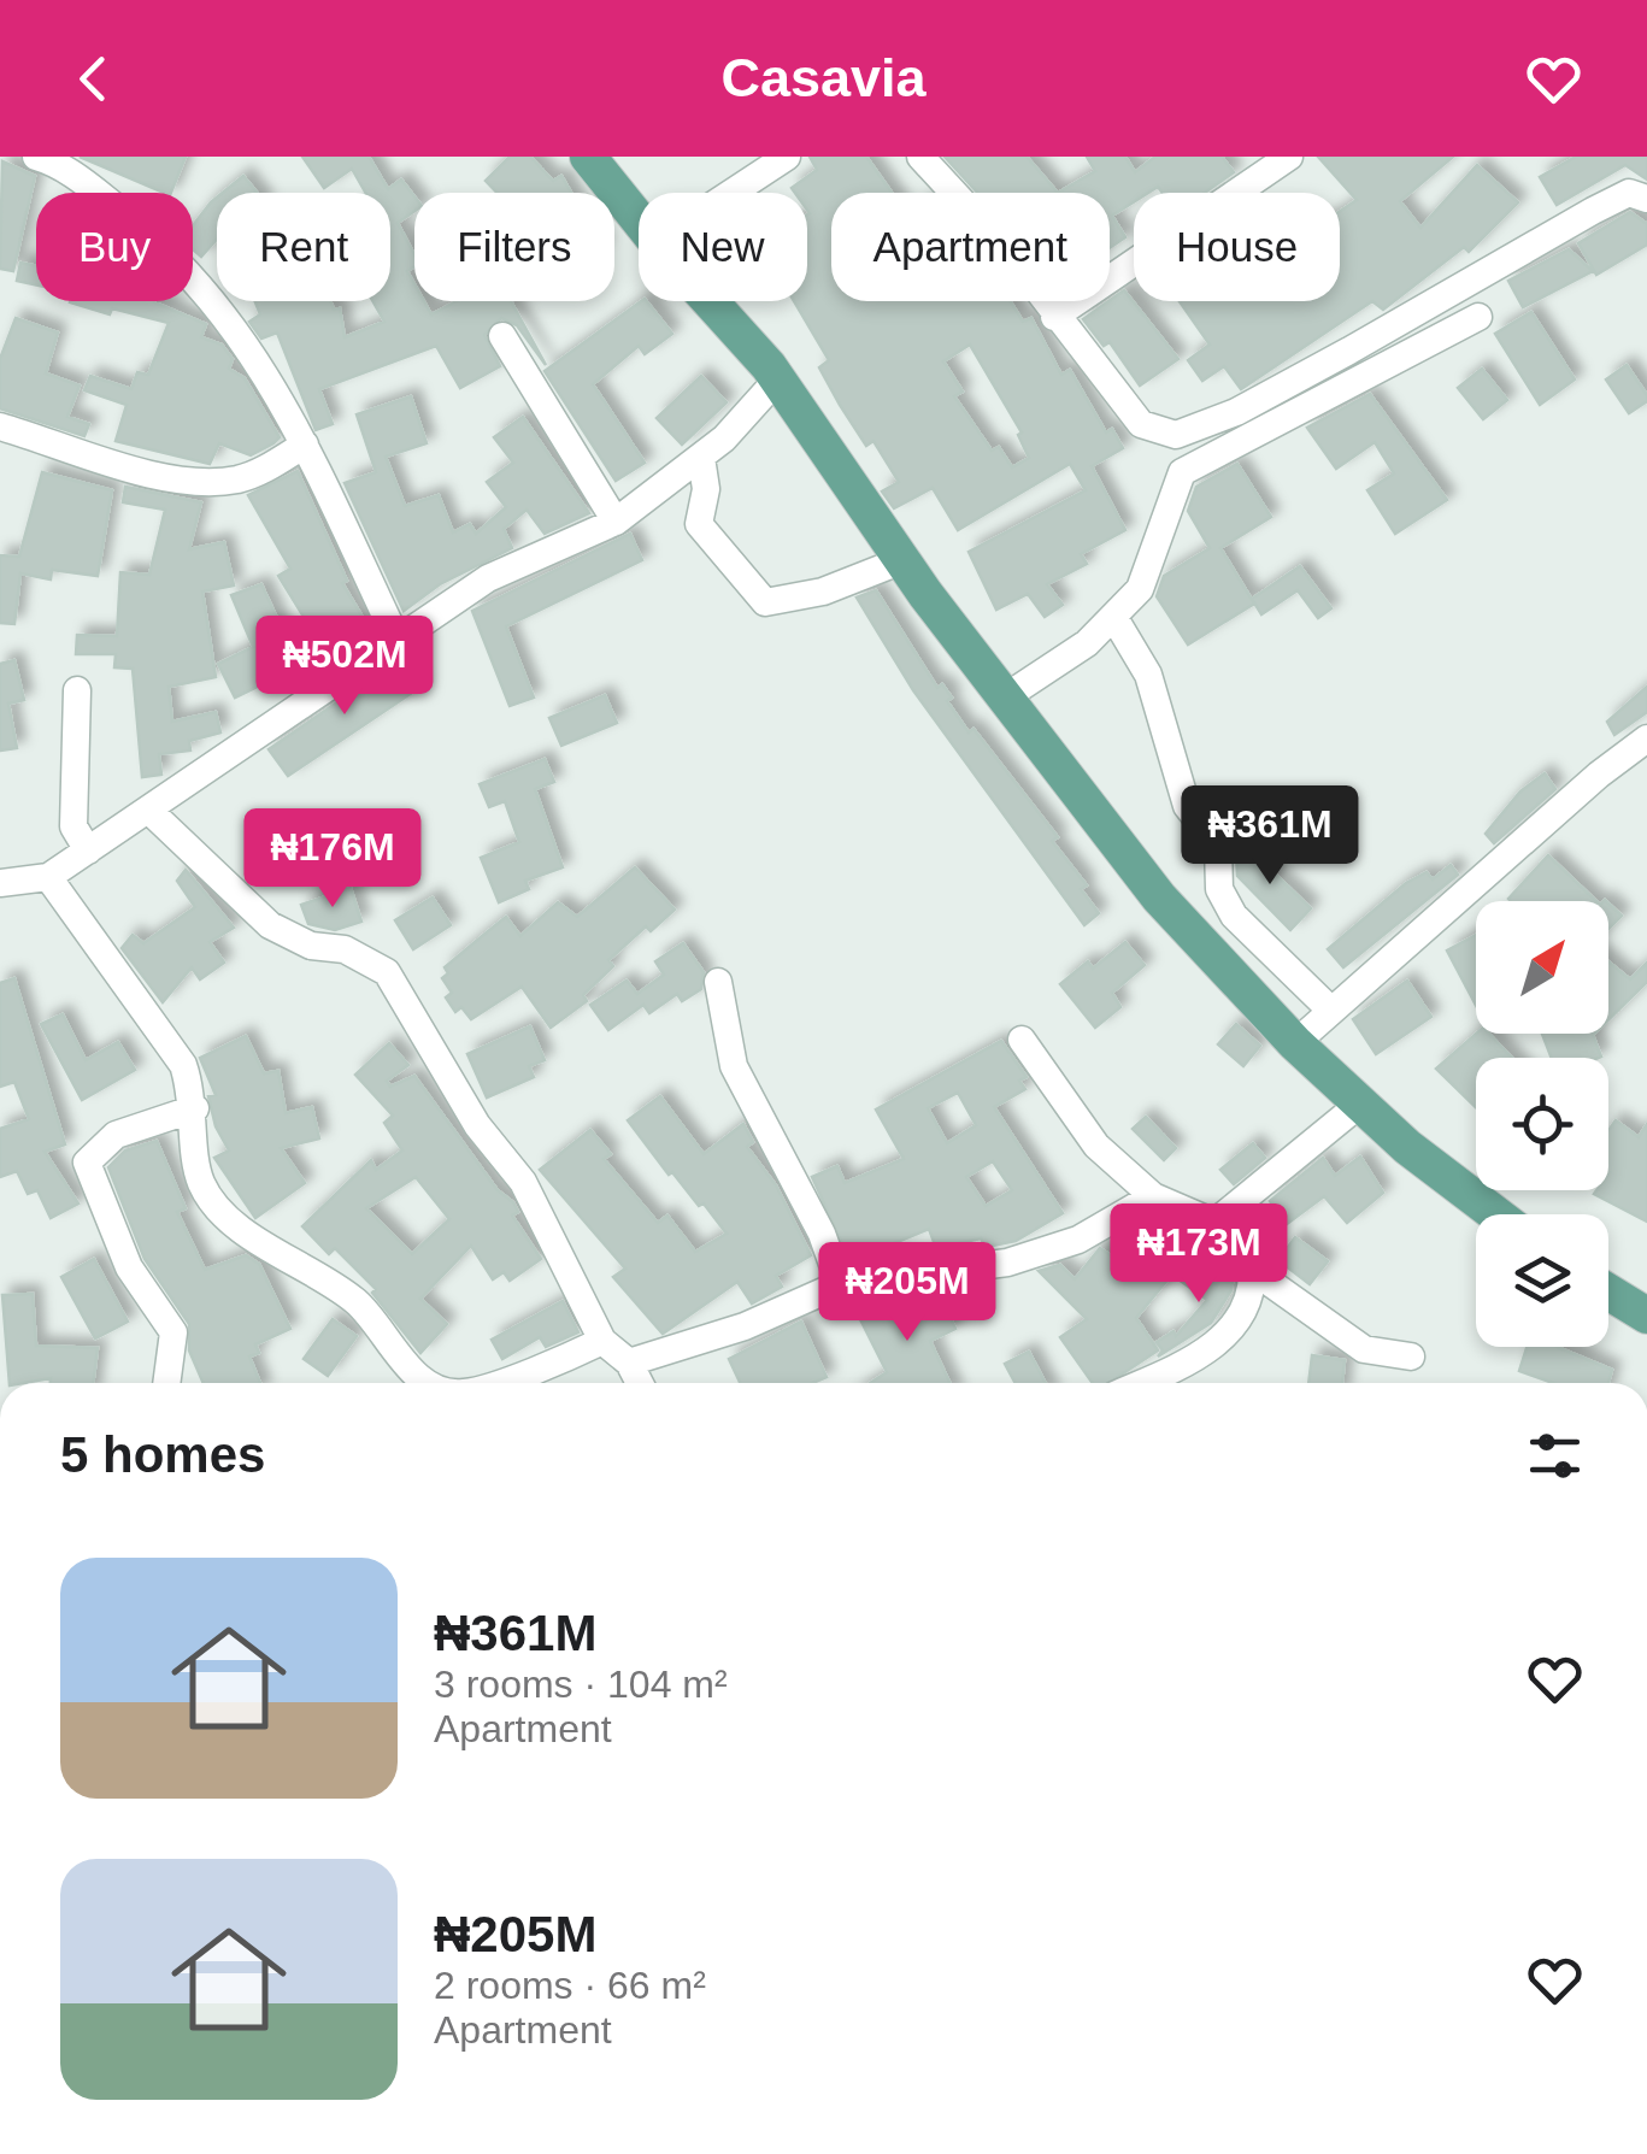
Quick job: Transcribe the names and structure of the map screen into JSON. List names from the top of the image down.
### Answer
{
  "north": "top right",
  "page": {
    "header": "Casavia",
    "chip": [
      "Buy",
      "Rent",
      "Filters",
      "New",
      "Apartment",
      "House"
    ],
    "price": [
      "₦502M",
      "₦361M",
      "₦176M",
      "₦173M",
      "₦205M"
    ],
    "heading": "5 homes",
    "list": [
      {
        "name": "₦361M",
        "note": "3 rooms · 104 m² · Apartment"
      },
      {
        "name": "₦205M",
        "note": "2 rooms · 66 m² · Apartment"
      }
    ]
  }
}
